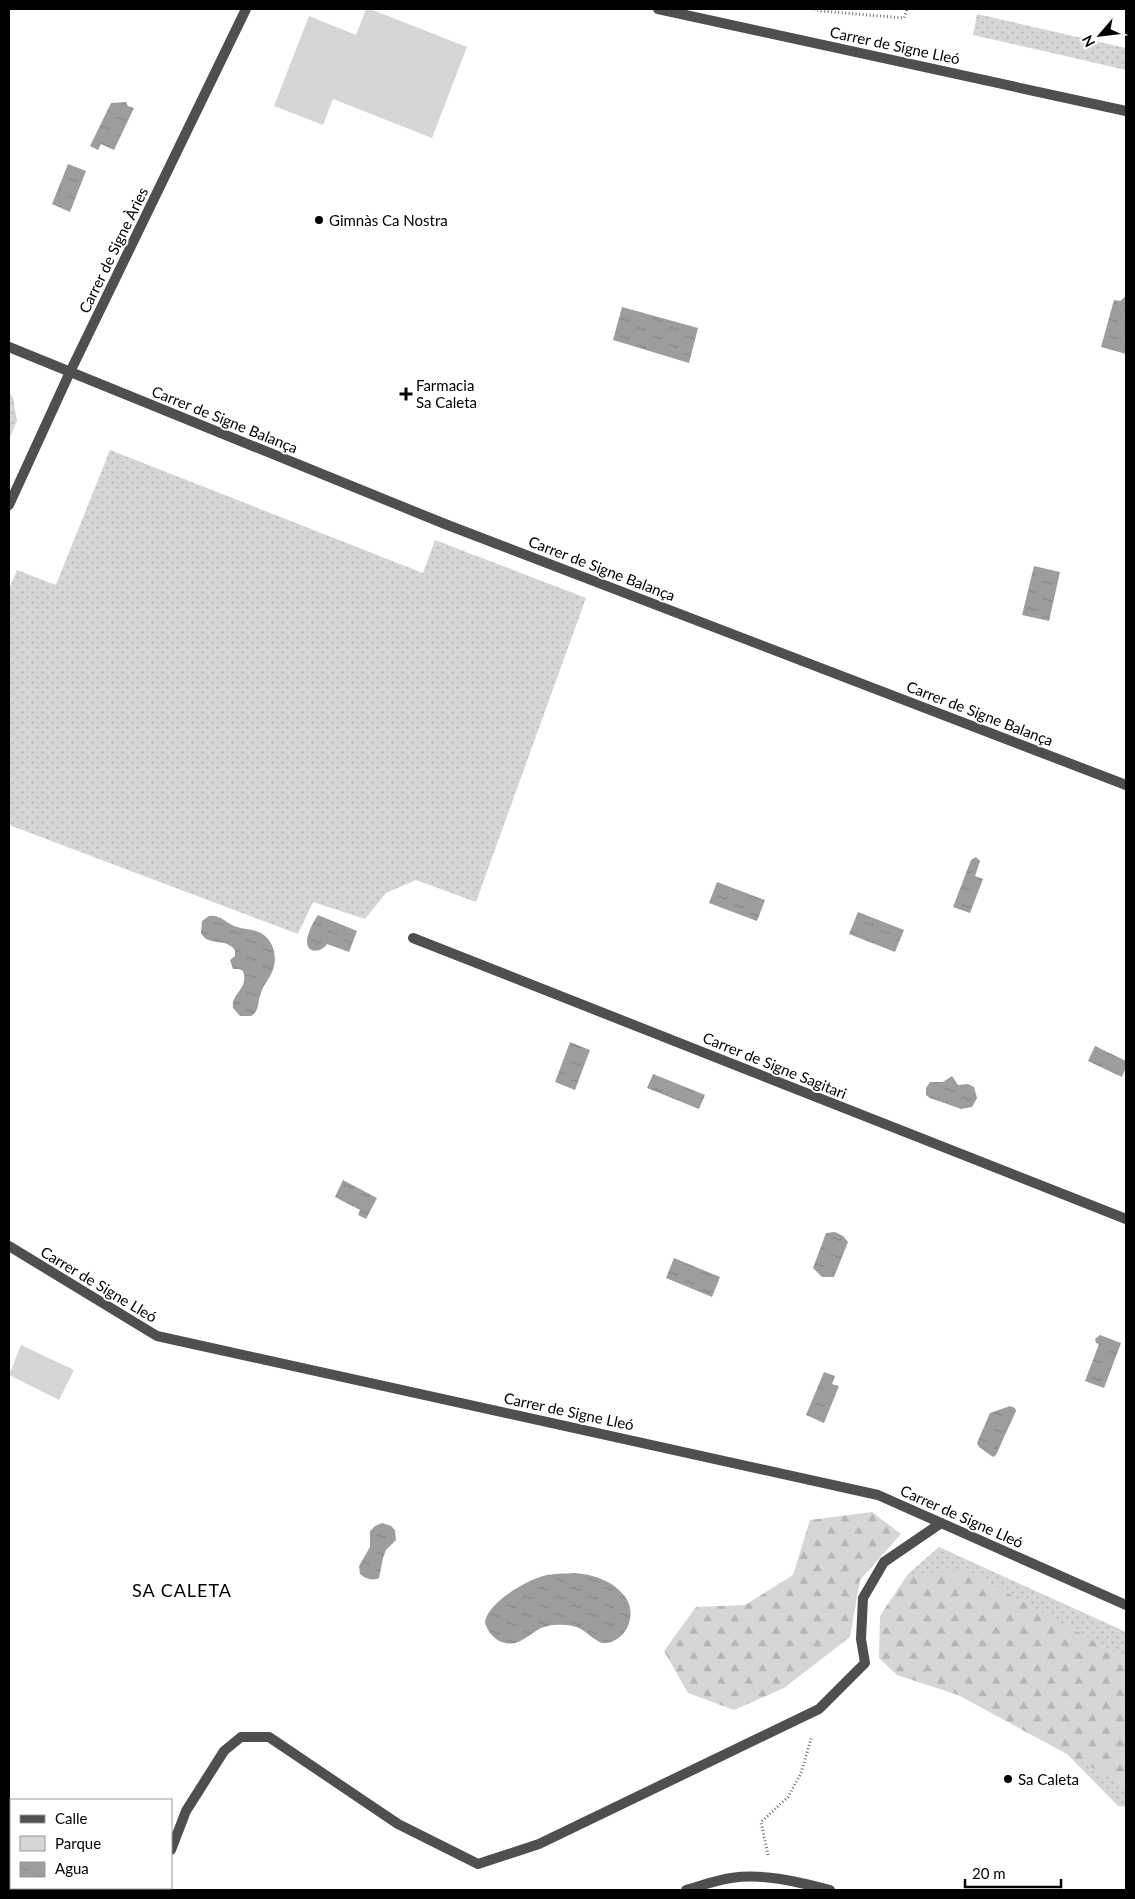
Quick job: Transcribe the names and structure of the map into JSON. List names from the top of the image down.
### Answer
{
  "streets": {
    "street": [
      "Carrer de Signe Lleó",
      "Carrer de Signe Àries",
      "Carrer de Signe Balança",
      "Carrer de Signe Sagitari"
    ]
  },
  "crossings": [
    ["Carrer de Signe Àries", "Carrer de Signe Balança"]
  ],
  "districts": ["SA CALETA"],
  "places": {
    "other": ["Gimnàs Ca Nostra", "Sa Caleta"],
    "health": ["Farmacia Sa Caleta"]
  },
  "legend": ["Calle", "Parque", "Agua"],
  "scale_bar": "20 m",
  "north": "bottom left"
}
